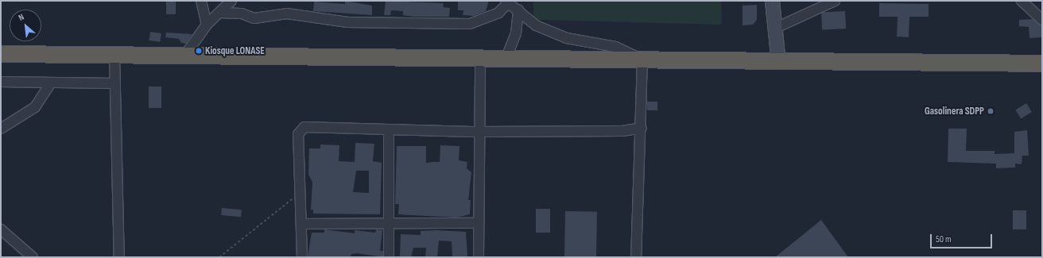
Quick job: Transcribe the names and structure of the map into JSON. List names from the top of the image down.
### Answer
{
  "places": ["Kiosque LONASE", "Gasolinera SDPP"],
  "scale_bar": "50 m",
  "north": "top left"
}
